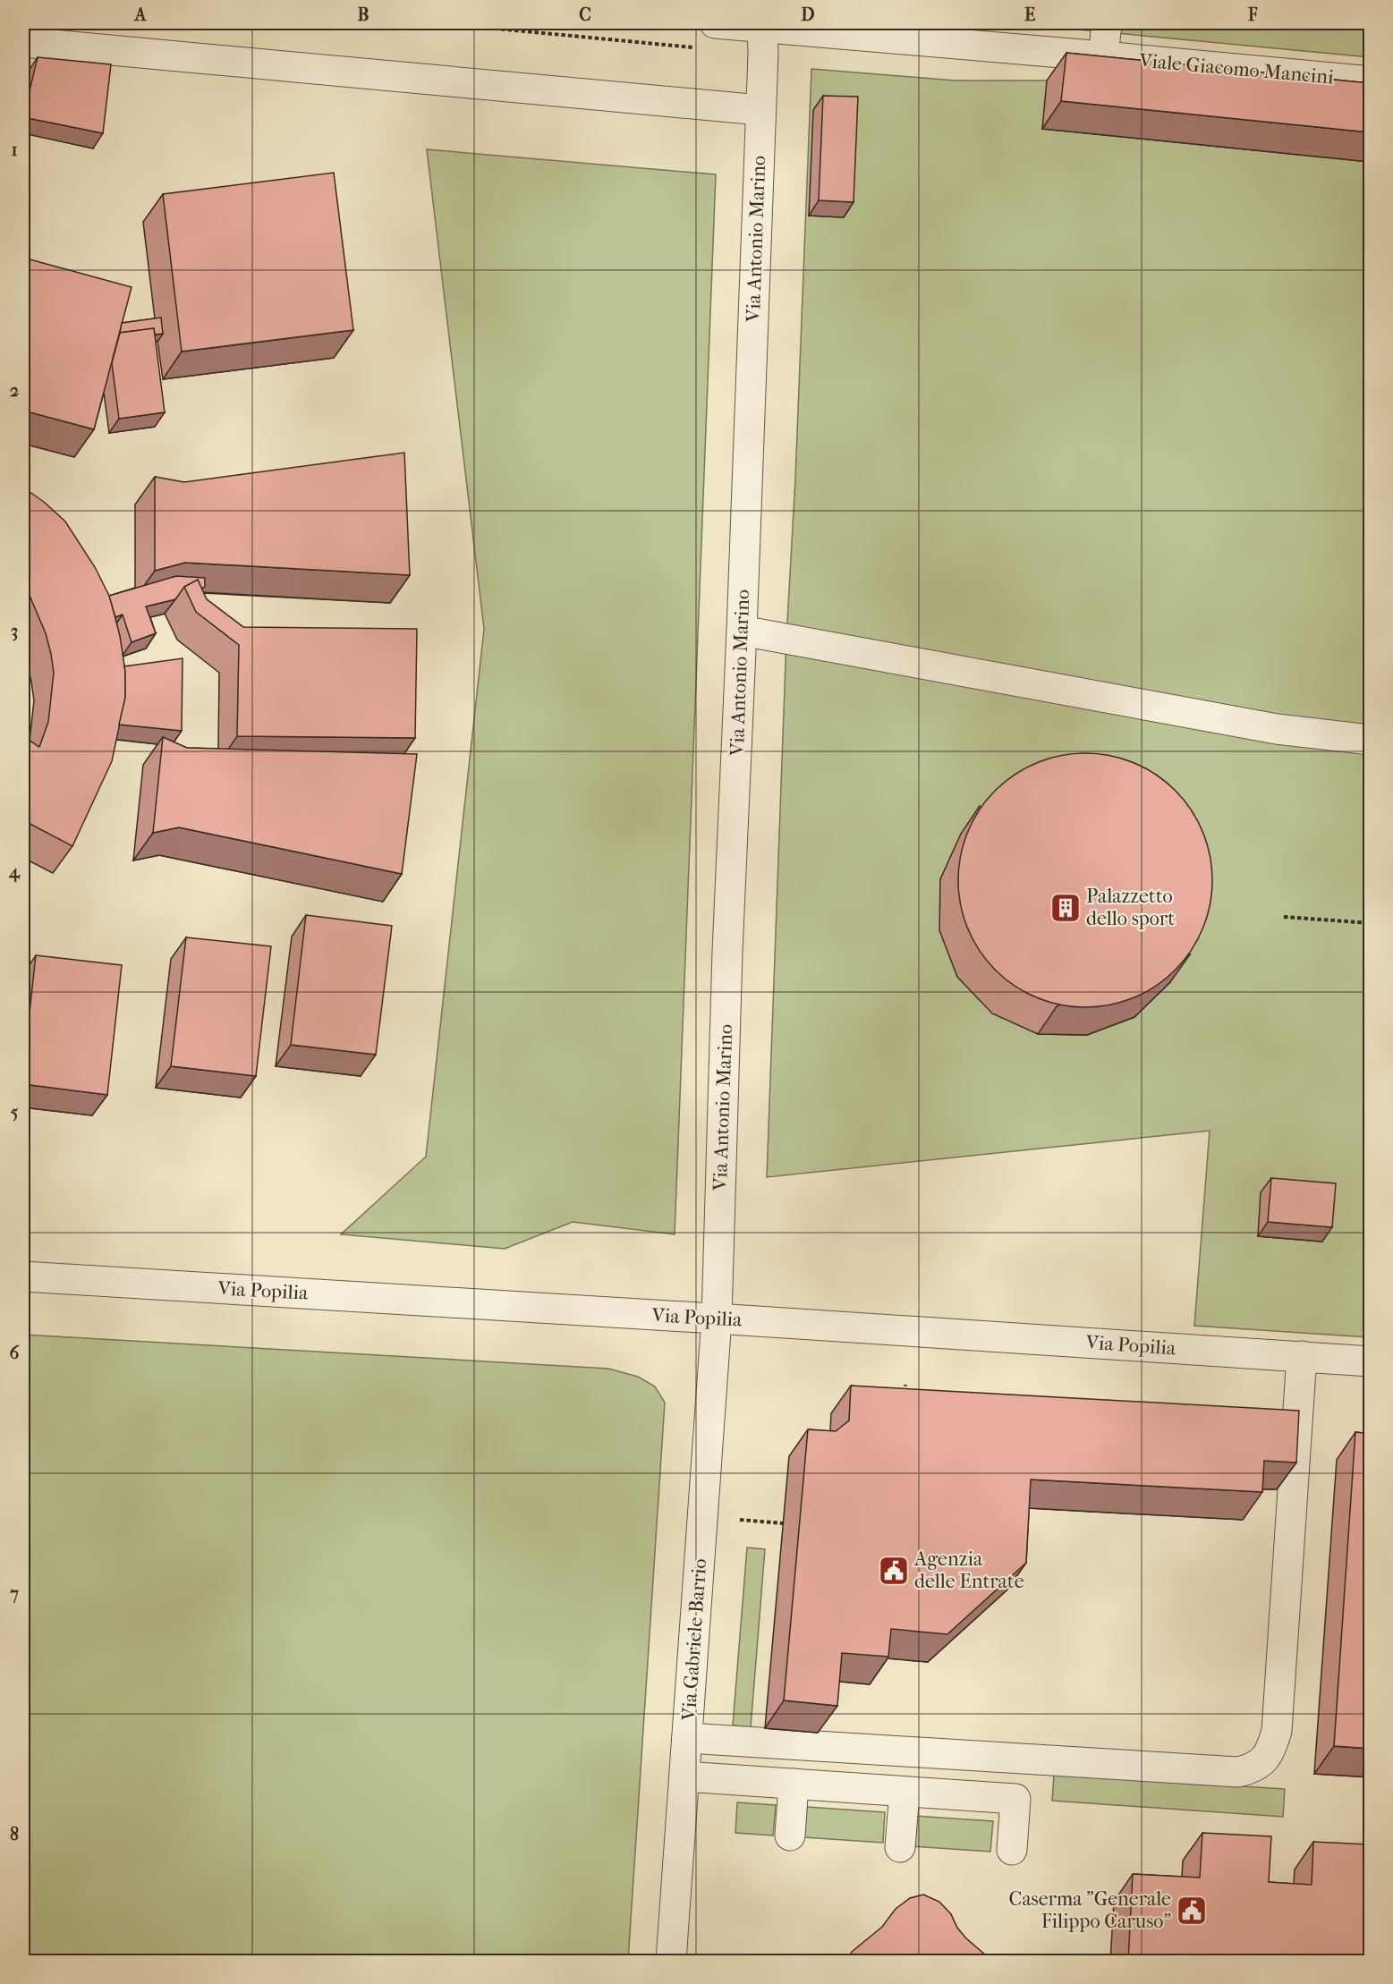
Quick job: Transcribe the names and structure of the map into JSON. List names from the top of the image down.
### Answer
{
  "streets": {
    "street": [
      "Viale Giacomo Mancini",
      "Via Antonio Marino",
      "Via Popilia",
      "Via Gabriele Barrio"
    ]
  },
  "crossings": [
    ["Viale Giacomo Mancini", "Via Antonio Marino"],
    ["Via Antonio Marino", "Via Popilia"],
    ["Via Antonio Marino", "Via Gabriele Barrio"],
    ["Via Popilia", "Via Gabriele Barrio"]
  ],
  "places": {
    "building": ["Palazzetto dello sport"],
    "public building": ["Agenzia delle Entrate", "Caserma \"Generale Filippo Caruso\""]
  },
  "grid": {
    "columns": [
      "A",
      "B",
      "C",
      "D",
      "E",
      "F"
    ],
    "rows": [
      "1",
      "2",
      "3",
      "4",
      "5",
      "6",
      "7",
      "8"
    ]
  }
}
